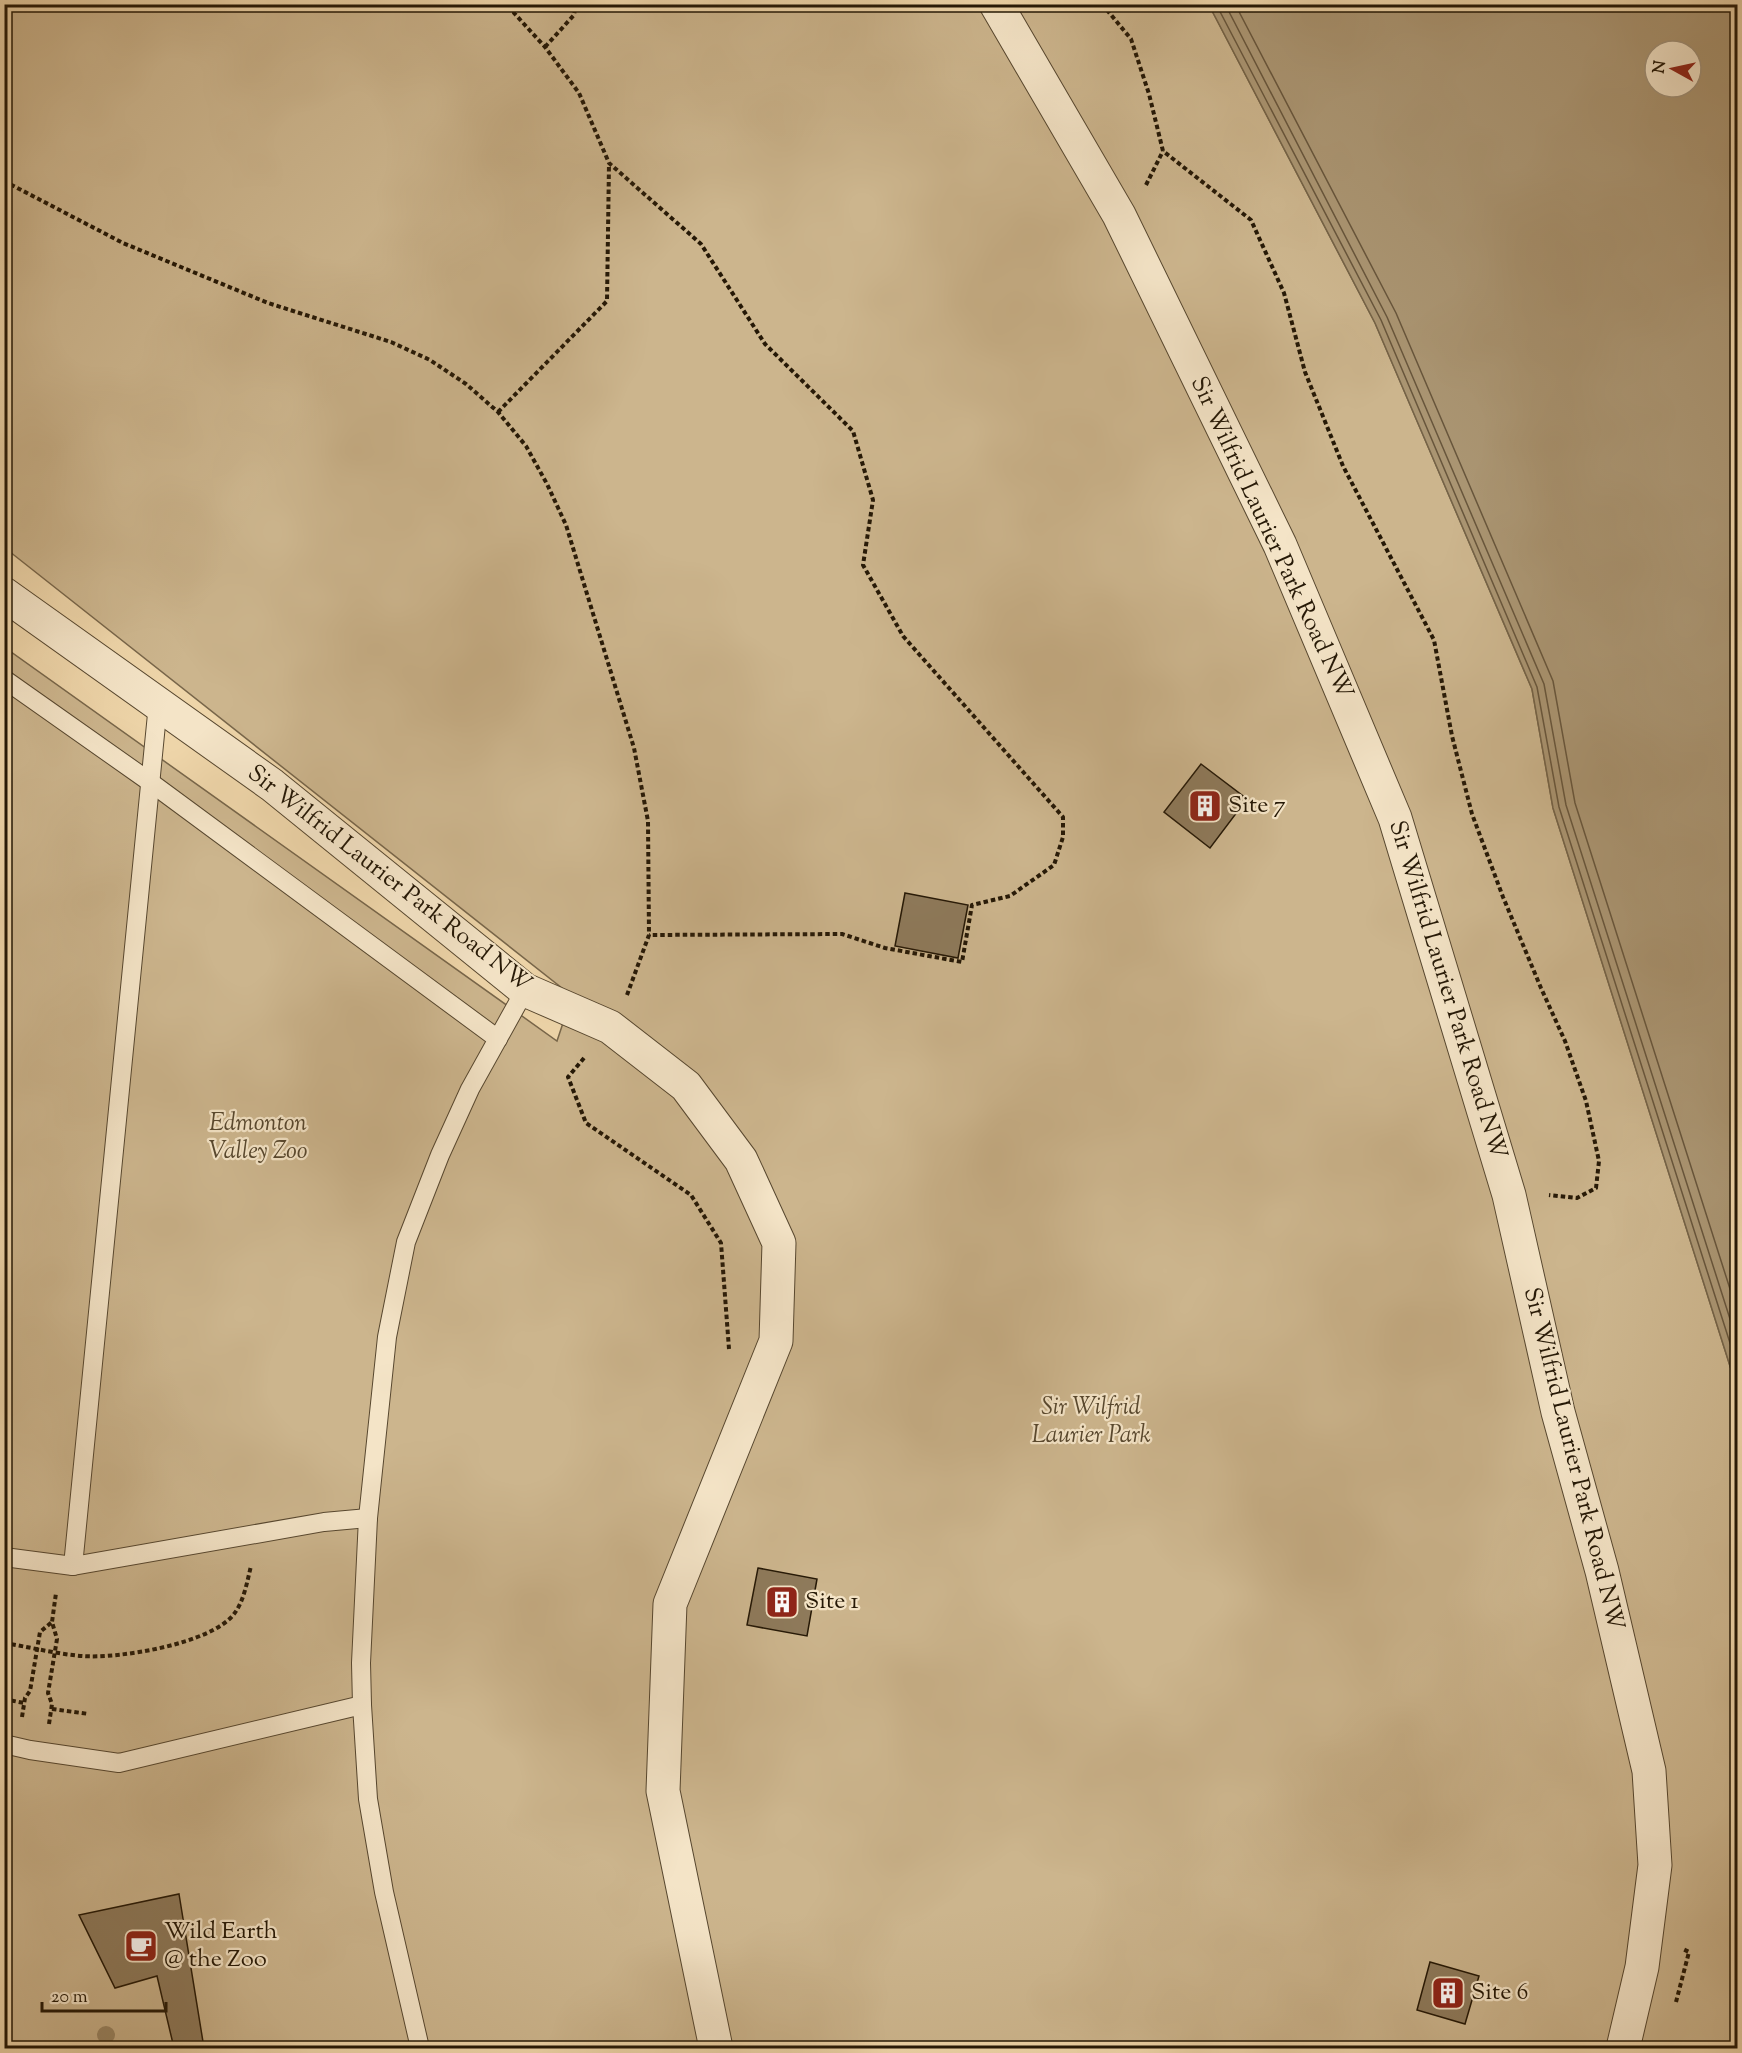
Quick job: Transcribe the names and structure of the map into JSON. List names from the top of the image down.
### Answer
{
  "streets": {
    "street": ["Sir Wilfrid Laurier Park Road NW"]
  },
  "parks": ["Edmonton Valley Zoo", "Sir Wilfrid Laurier Park"],
  "places": {
    "building": ["Site 7", "Site 1", "Site 6"],
    "cafe": ["Wild Earth @ the Zoo"]
  },
  "scale_bar": "20 m",
  "north": "left"
}
